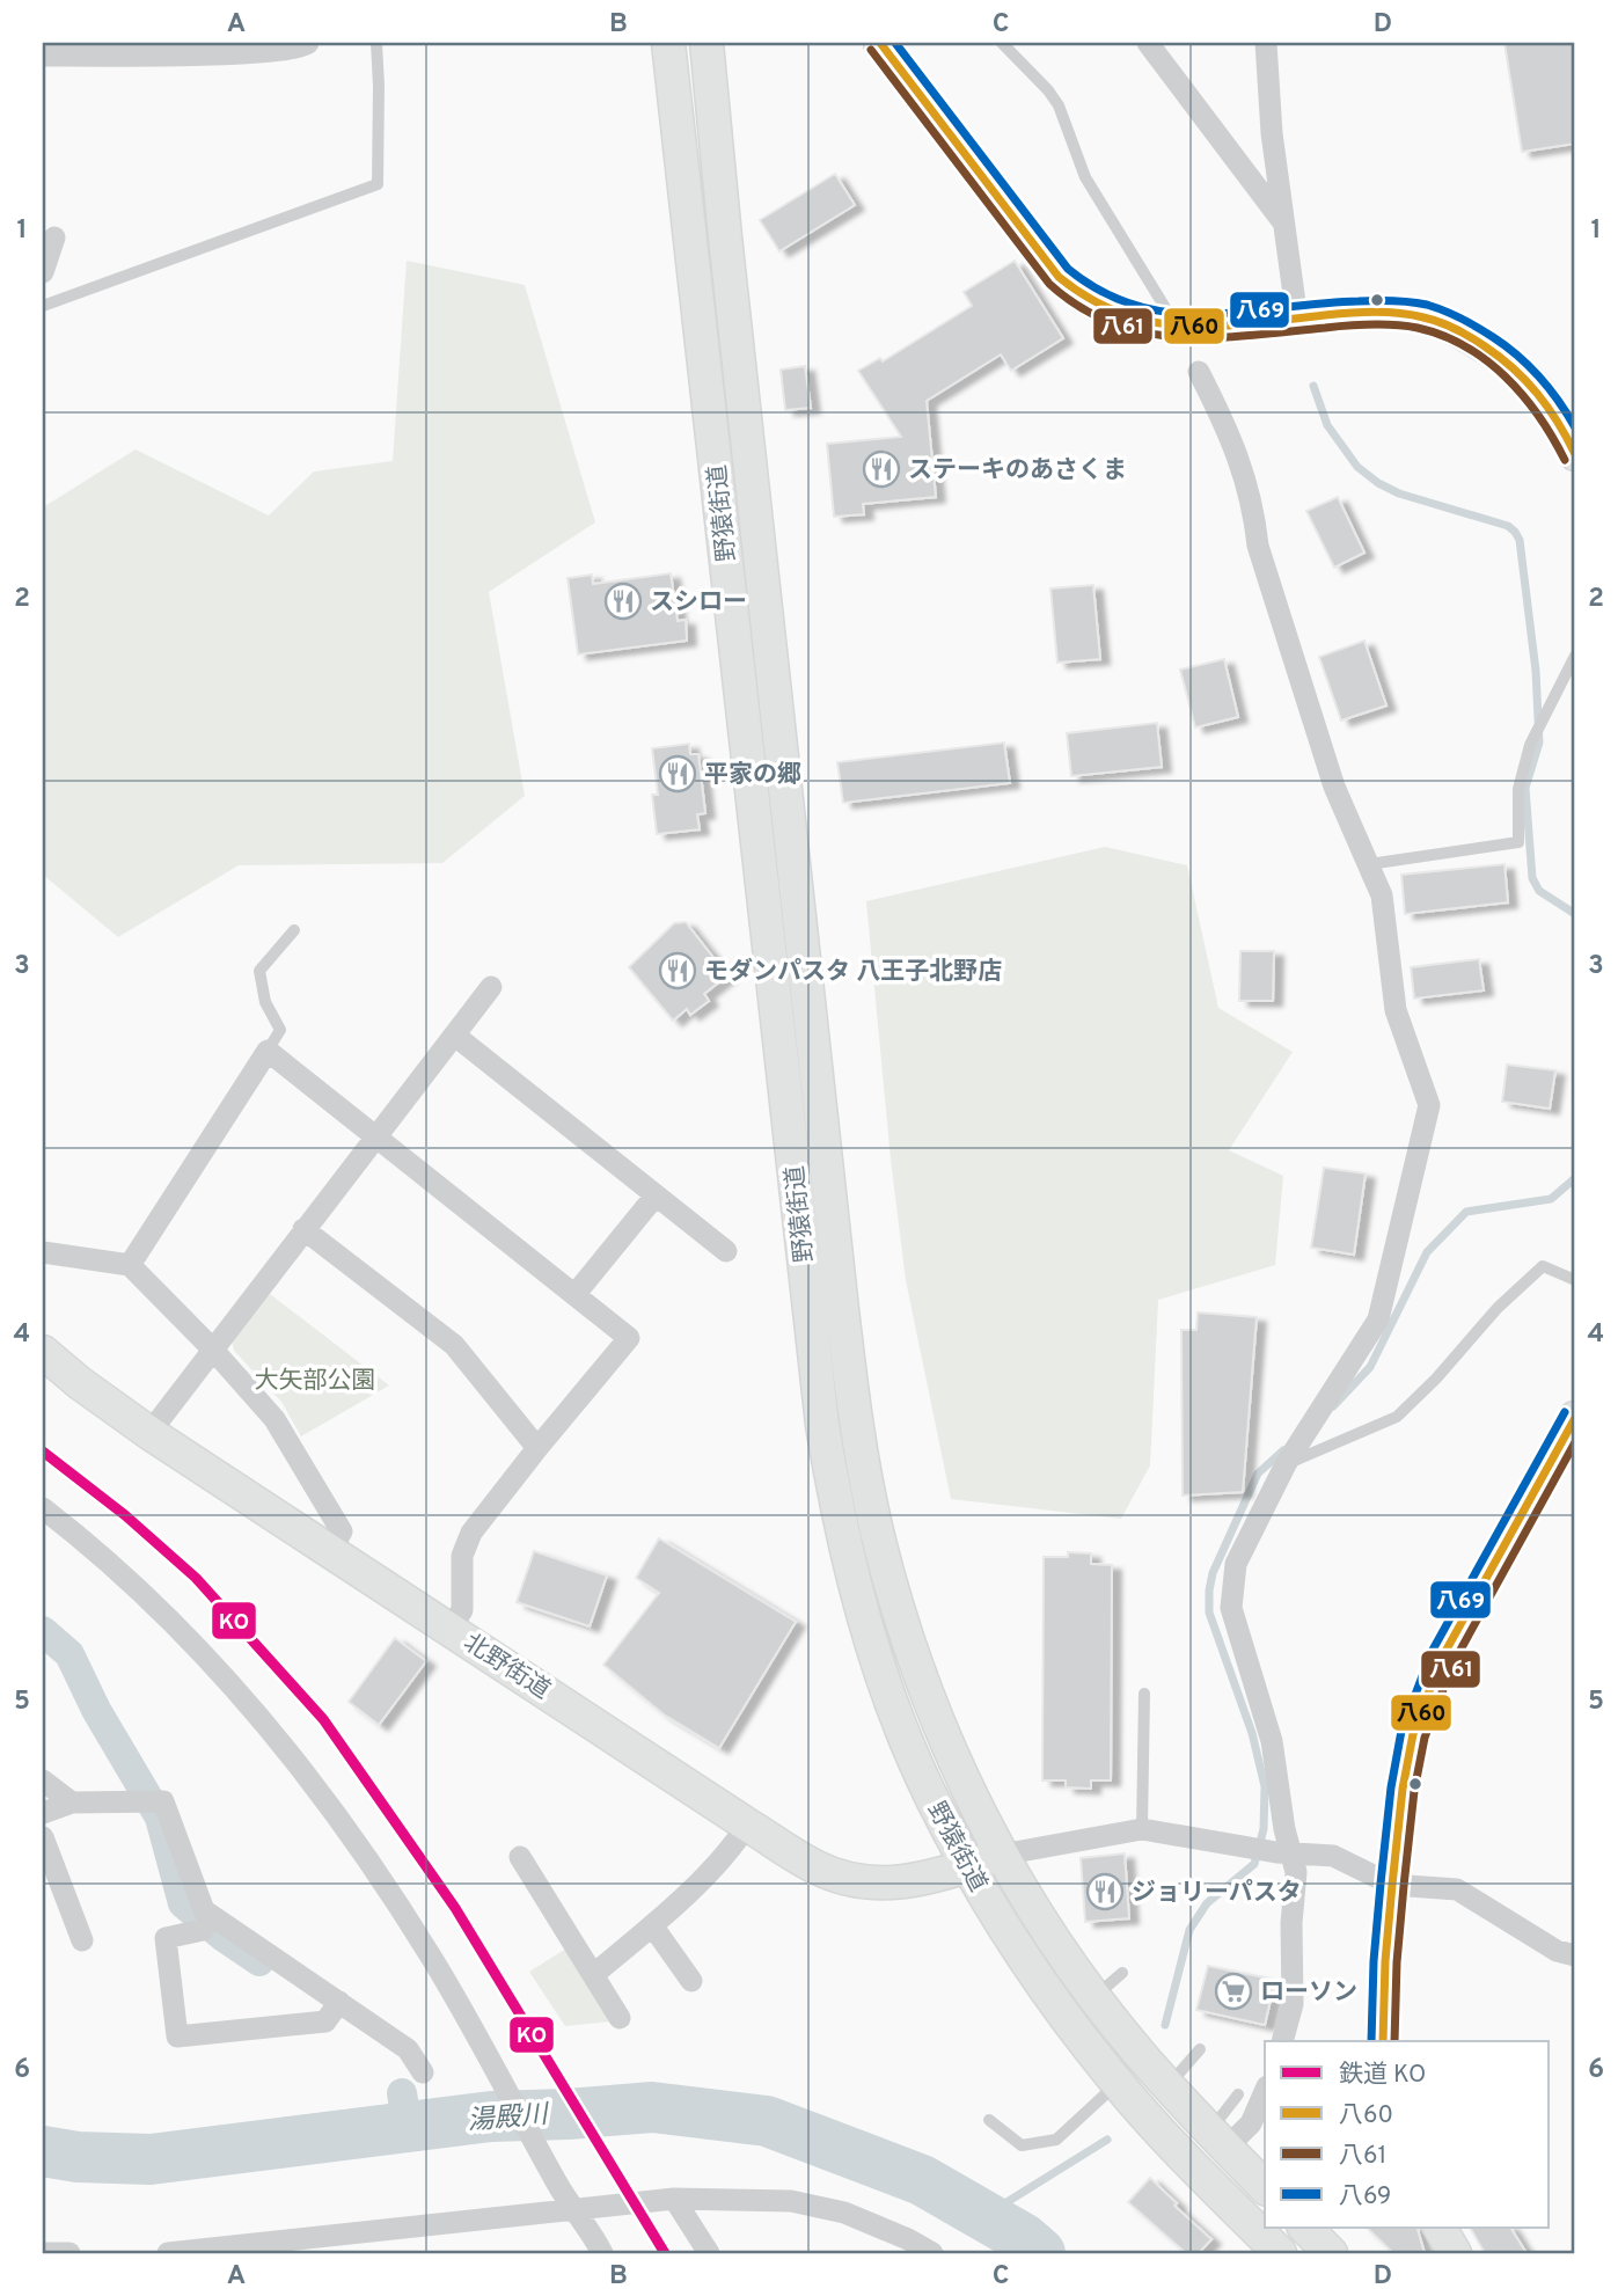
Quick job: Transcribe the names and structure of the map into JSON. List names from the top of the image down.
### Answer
{
  "streets": {
    "main road": ["野猿街道", "北野街道"]
  },
  "crossings": [
    ["野猿街道", "北野街道"]
  ],
  "water": ["湯殿川"],
  "parks": ["大矢部公園"],
  "places": {
    "restaurant": [
      "ステーキのあさくま",
      "スシロー",
      "平家の郷",
      "モダンパスタ 八王子北野店",
      "ジョリーパスタ"
    ],
    "supermarket": ["ローソン"]
  },
  "lines": [
    "transit line 八60",
    "transit line 八69",
    "transit line 八61",
    "rail line KO"
  ],
  "legend": [
    "鉄道 KO",
    "八60",
    "八61",
    "八69"
  ],
  "grid": {
    "columns": [
      "A",
      "B",
      "C",
      "D"
    ],
    "rows": [
      "1",
      "2",
      "3",
      "4",
      "5",
      "6"
    ]
  }
}
